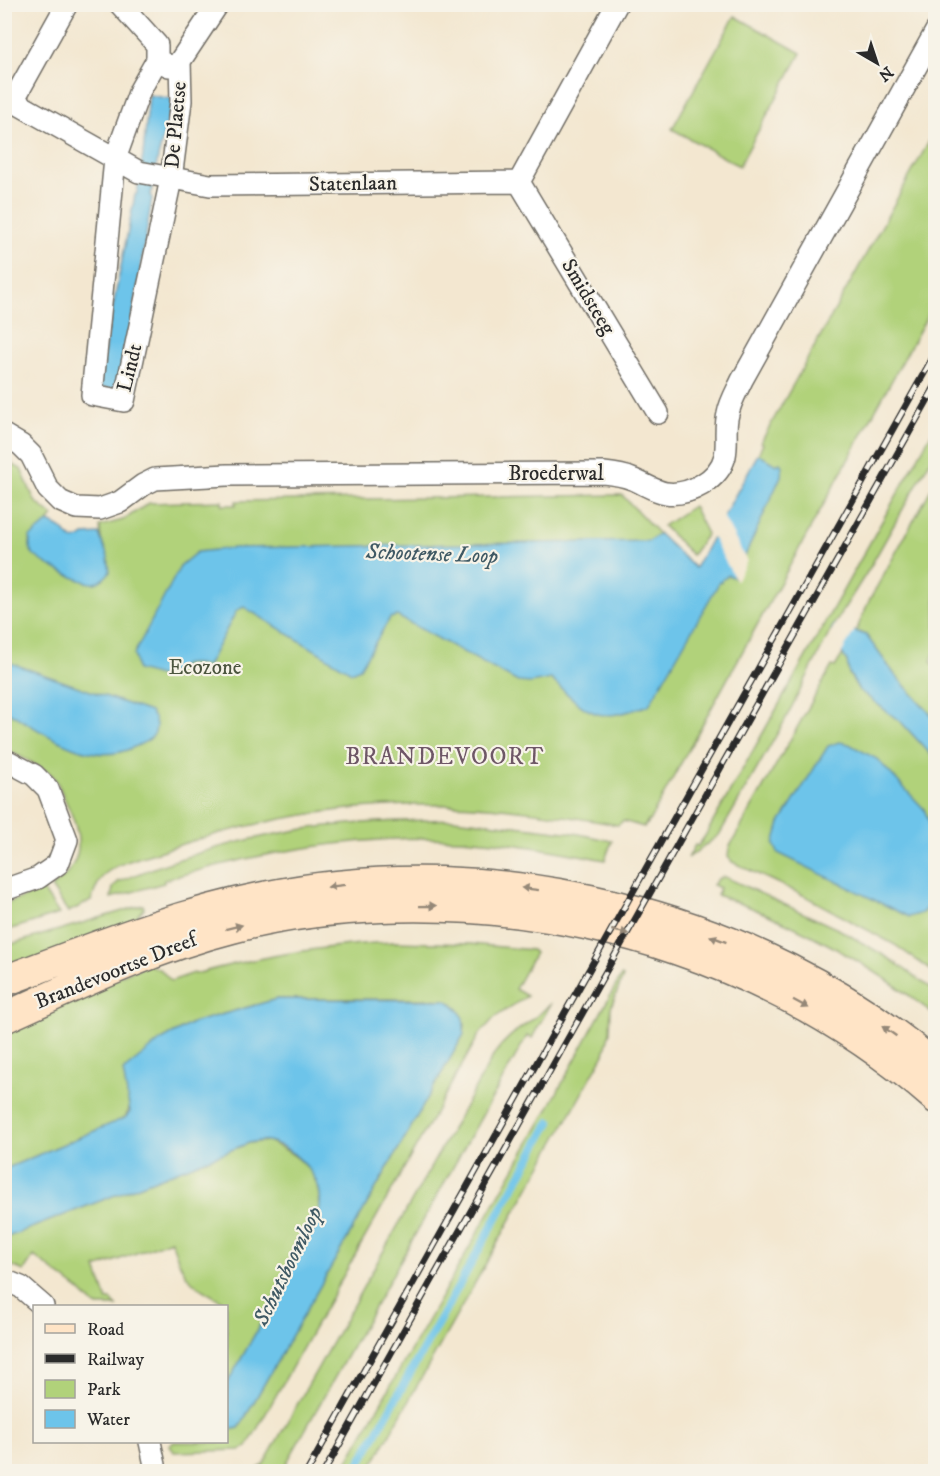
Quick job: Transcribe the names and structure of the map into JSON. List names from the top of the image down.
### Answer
{
  "streets": {
    "main road": ["Brandevoortse Dreef"],
    "street": [
      "De Plaetse",
      "Statenlaan",
      "Smidsteeg",
      "Lindt",
      "Broederwal"
    ]
  },
  "crossings": [
    ["De Plaetse", "Statenlaan"],
    ["De Plaetse", "Lindt"],
    ["Statenlaan", "Smidsteeg"],
    ["Statenlaan", "Lindt"]
  ],
  "districts": ["BRANDEVOORT"],
  "water": ["Schootense Loop", "Schutsboomloop"],
  "parks": ["Ecozone"],
  "legend": [
    "Road",
    "Railway",
    "Park",
    "Water"
  ],
  "north": "bottom right"
}
